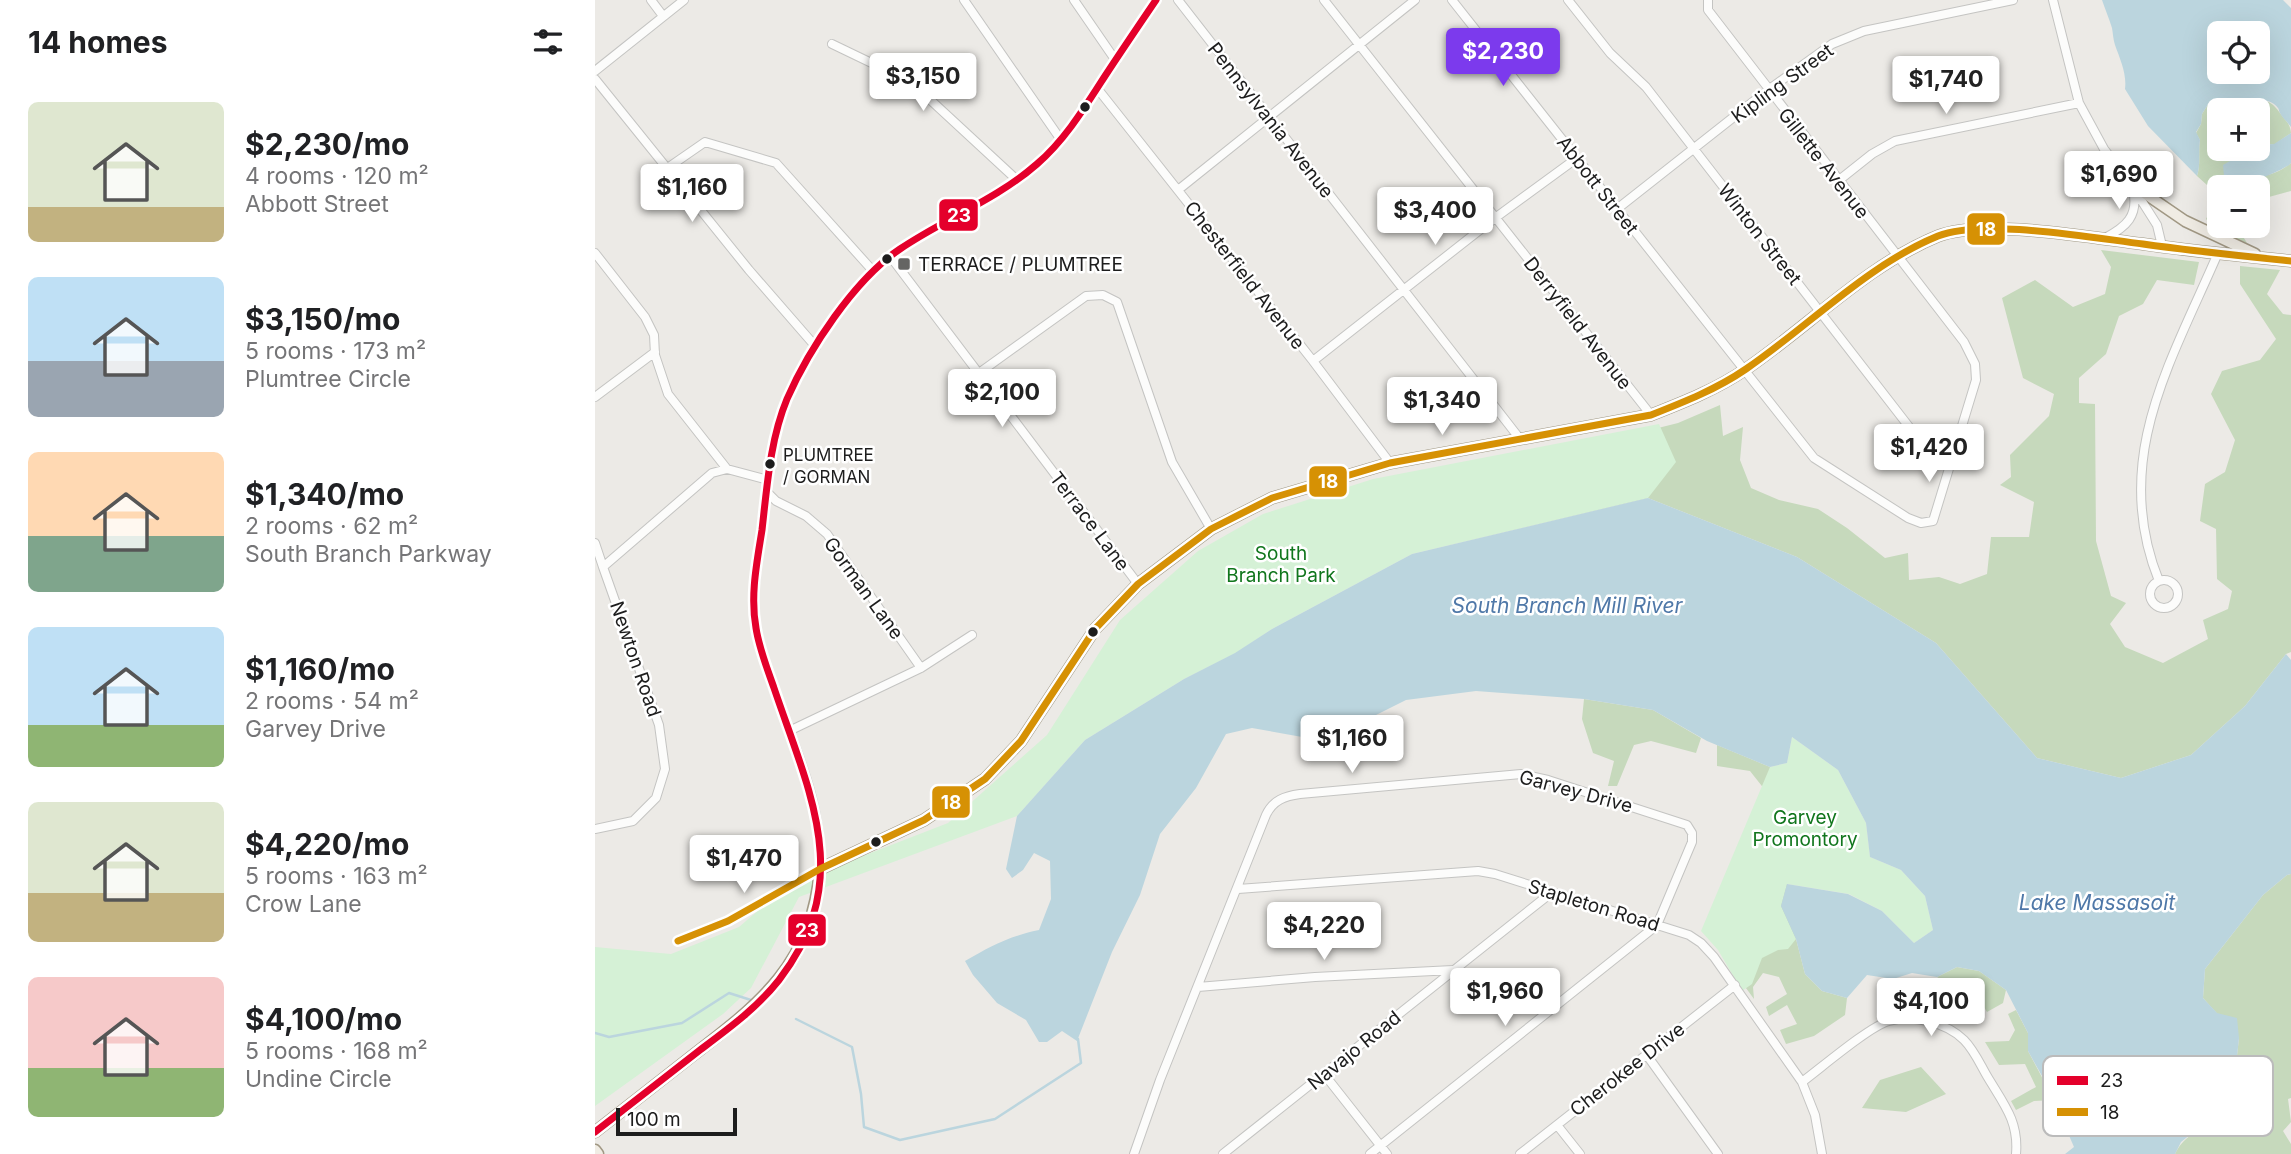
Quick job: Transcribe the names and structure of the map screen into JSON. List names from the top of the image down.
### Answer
{
  "streets": {
    "street": [
      "Kipling Street",
      "Pennsylvania Avenue",
      "Gillette Avenue",
      "Abbott Street",
      "Winton Street",
      "Chesterfield Avenue",
      "Derryfield Avenue",
      "Terrace Lane",
      "Gorman Lane",
      "Newton Road",
      "Garvey Drive",
      "Stapleton Road",
      "Navajo Road",
      "Cherokee Drive"
    ]
  },
  "crossings": [
    ["Kipling Street", "Gillette Avenue"],
    ["Kipling Street", "Abbott Street"],
    ["Kipling Street", "Winton Street"],
    ["Gillette Avenue", "Abbott Street"],
    ["Gillette Avenue", "Winton Street"],
    ["Abbott Street", "Winton Street"],
    ["Garvey Drive", "Stapleton Road"],
    ["Stapleton Road", "Navajo Road"],
    ["Stapleton Road", "Cherokee Drive"]
  ],
  "water": ["South Branch Mill River", "Lake Massasoit"],
  "parks": ["South Branch Park", "Garvey Promontory"],
  "places": {
    "transit": ["TERRACE / PLUMTREE"],
    "other": ["PLUMTREE / GORMAN"]
  },
  "lines": ["transit line 23", "transit line 18"],
  "legend": ["23", "18"],
  "scale_bar": "100 m",
  "page": {
    "heading": "14 homes",
    "map_buttons": ["+", "−"],
    "price": [
      "$2,230",
      "$3,150",
      "$1,740",
      "$1,690",
      "$1,160",
      "$3,400",
      "$2,100",
      "$1,340",
      "$1,420",
      "$1,160",
      "$1,470",
      "$4,220",
      "$1,960",
      "$4,100"
    ],
    "list": [
      {
        "name": "$2,230/mo",
        "note": "4 rooms · 120 m² · Abbott Street"
      },
      {
        "name": "$3,150/mo",
        "note": "5 rooms · 173 m² · Plumtree Circle"
      },
      {
        "name": "$1,340/mo",
        "note": "2 rooms · 62 m² · South Branch Parkway"
      },
      {
        "name": "$1,160/mo",
        "note": "2 rooms · 54 m² · Garvey Drive"
      },
      {
        "name": "$4,220/mo",
        "note": "5 rooms · 163 m² · Crow Lane"
      },
      {
        "name": "$4,100/mo",
        "note": "5 rooms · 168 m² · Undine Circle"
      }
    ],
    "scale": "100 m"
  }
}
